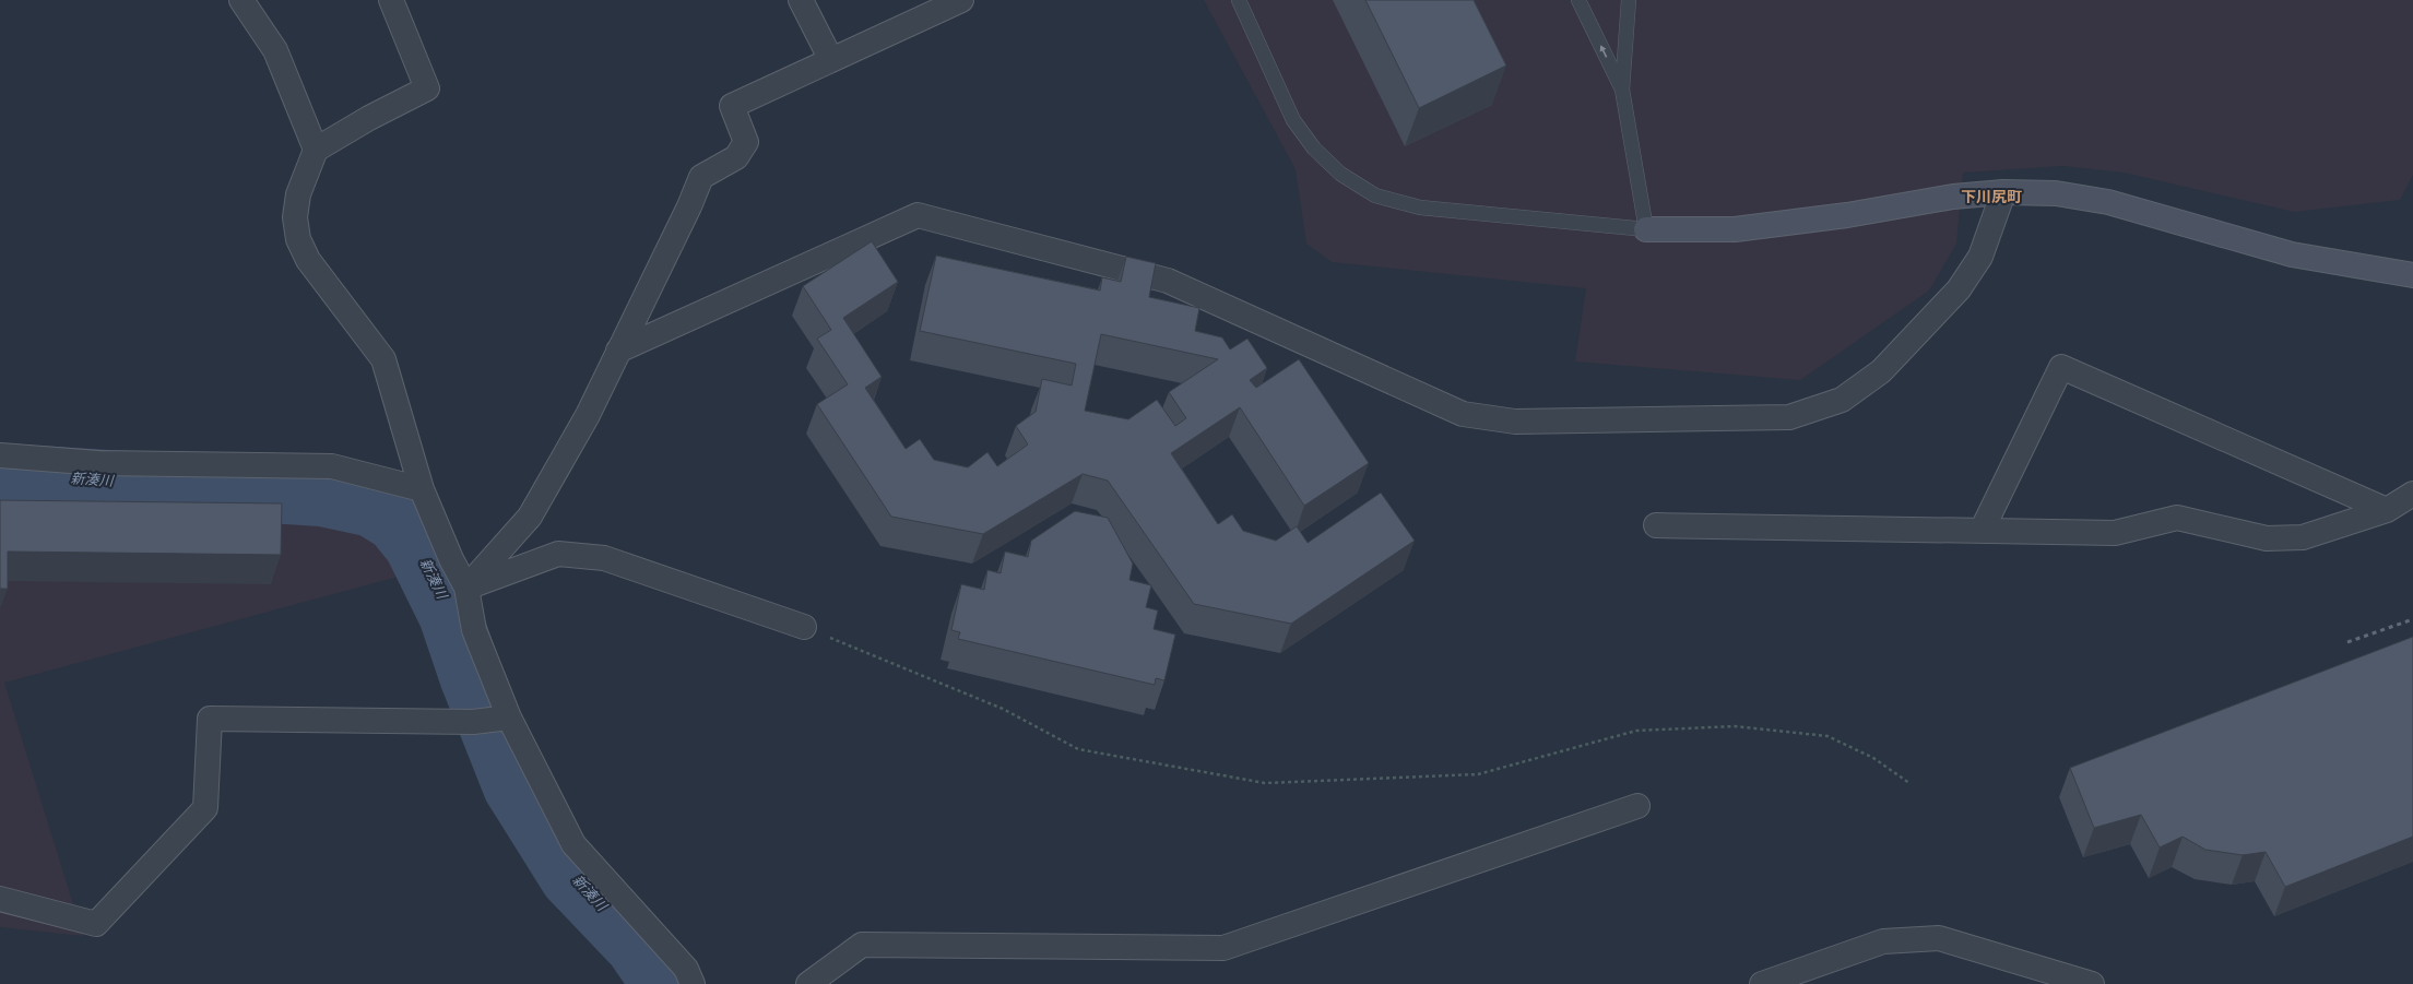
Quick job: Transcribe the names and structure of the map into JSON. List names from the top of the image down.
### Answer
{
  "districts": ["下川尻町"],
  "water": ["新湊川"]
}
